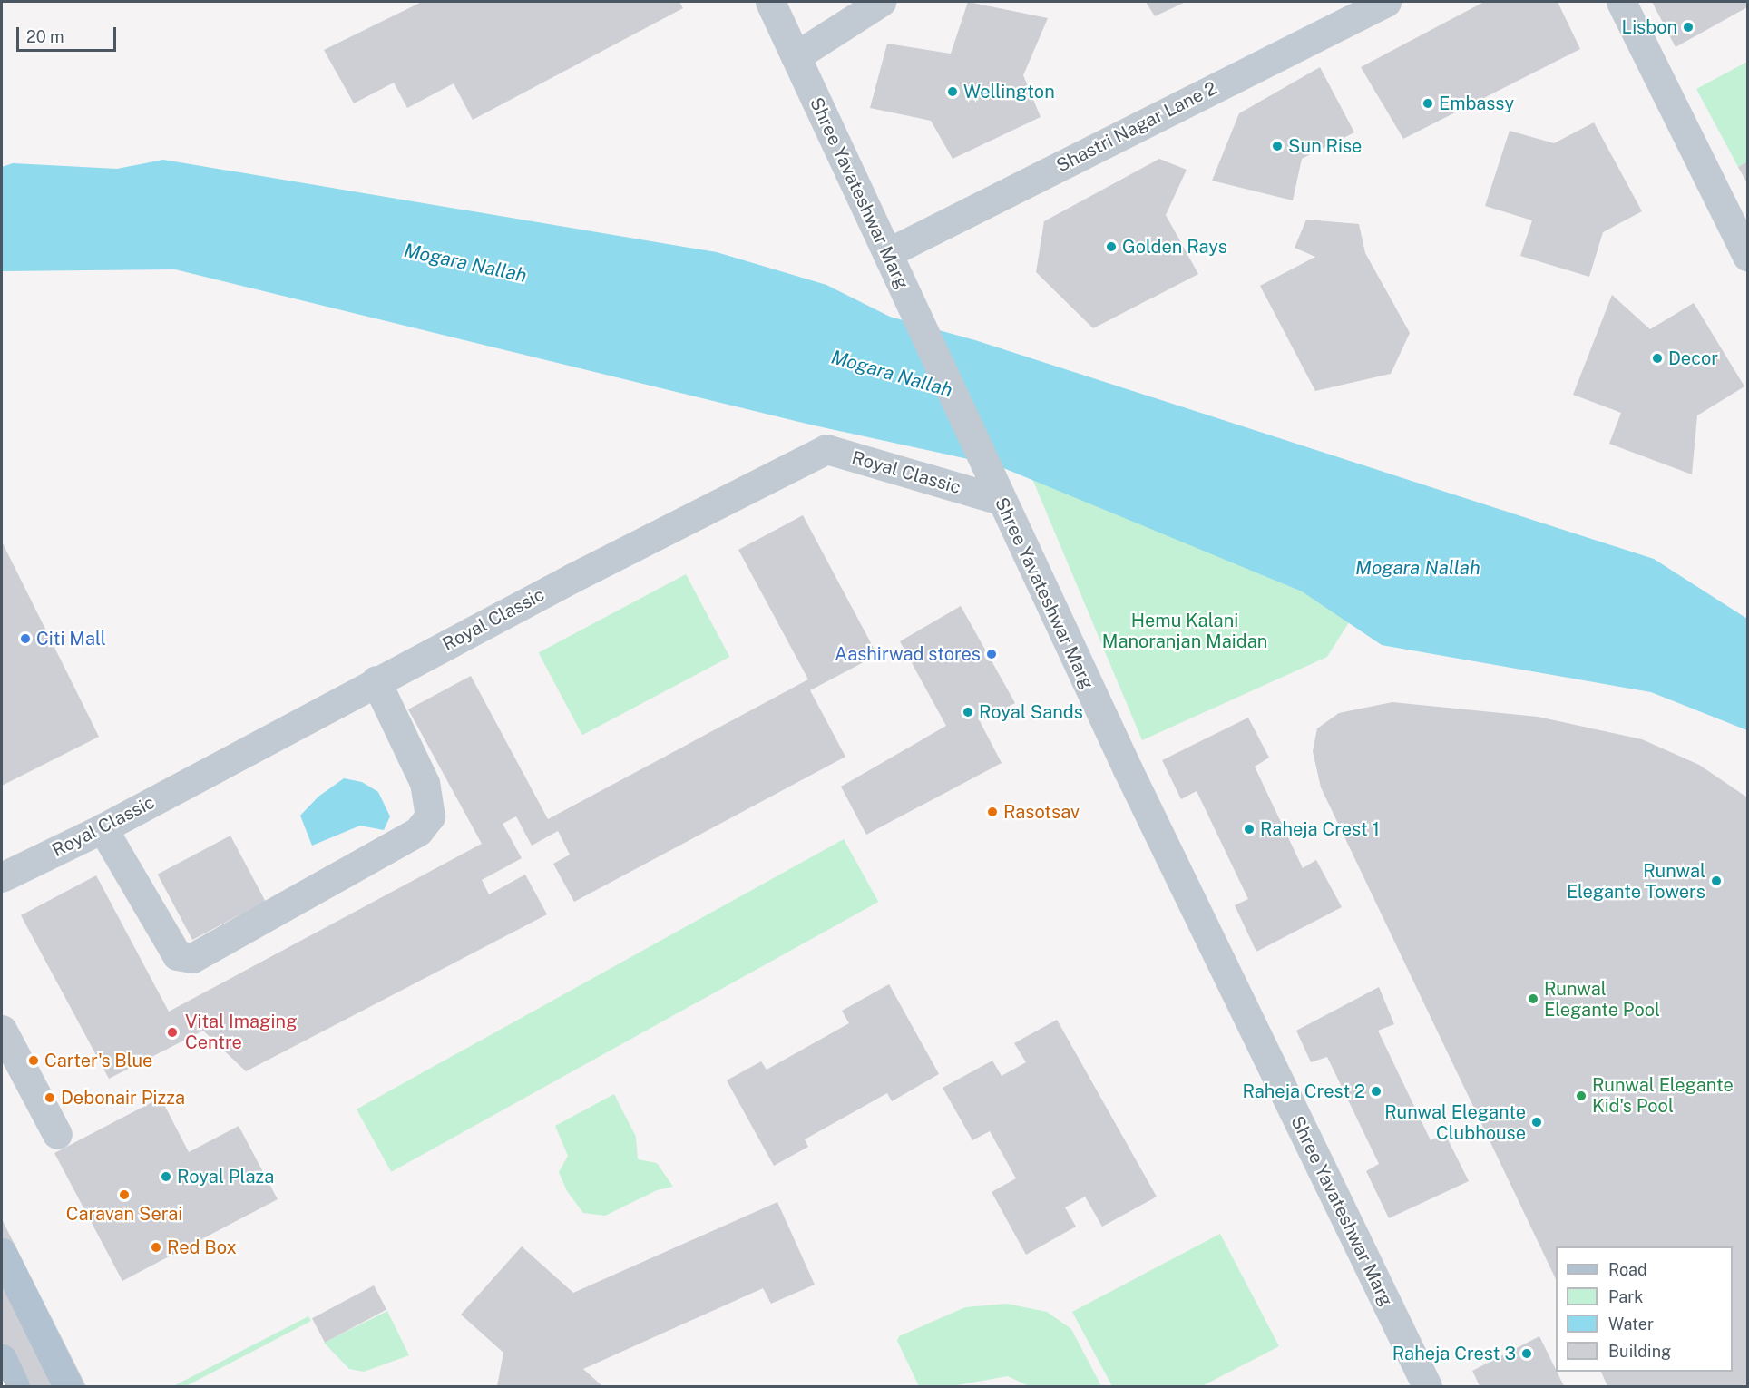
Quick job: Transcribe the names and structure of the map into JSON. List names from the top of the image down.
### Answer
{
  "streets": {
    "street": ["Shastri Nagar Lane 2", "Shree Yavateshwar Marg", "Royal Classic"]
  },
  "crossings": [
    ["Shastri Nagar Lane 2", "Shree Yavateshwar Marg"],
    ["Shree Yavateshwar Marg", "Royal Classic"]
  ],
  "water": ["Mogara Nallah"],
  "parks": ["Hemu Kalani Manoranjan Maidan"],
  "places": [
    "Lisbon",
    "Wellington",
    "Embassy",
    "Sun Rise",
    "Golden Rays",
    "Decor",
    "Citi Mall",
    "Aashirwad stores",
    "Royal Sands",
    "Rasotsav",
    "Raheja Crest 1",
    "Runwal Elegante Towers",
    "Runwal Elegante Pool",
    "Vital Imaging Centre",
    "Carter's Blue",
    "Raheja Crest 2",
    "Runwal Elegante Kid's Pool",
    "Debonair Pizza",
    "Runwal Elegante Clubhouse",
    "Royal Plaza",
    "Caravan Serai",
    "Red Box",
    "Raheja Crest 3"
  ],
  "legend": [
    "Road",
    "Park",
    "Water",
    "Building"
  ],
  "scale_bar": "20 m"
}
